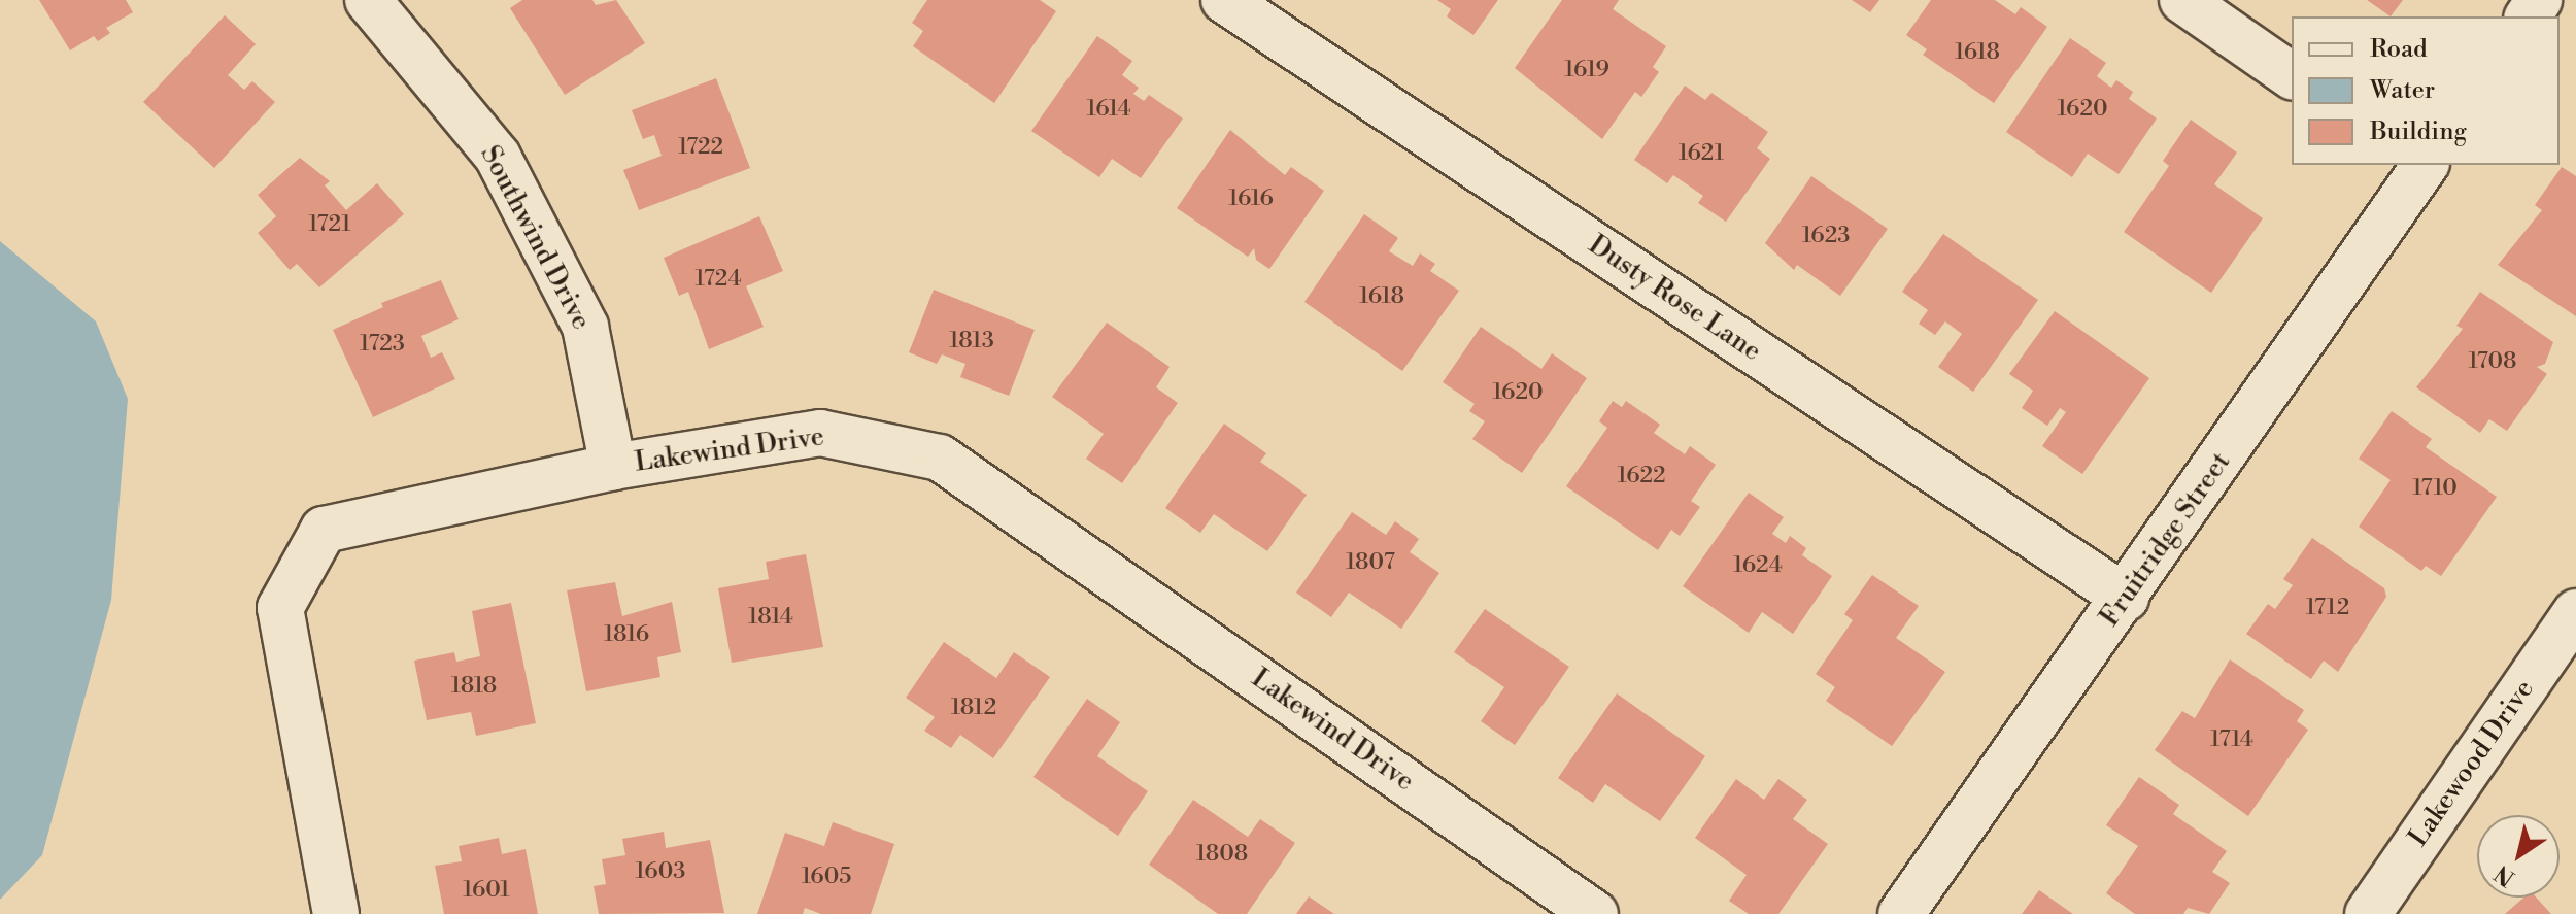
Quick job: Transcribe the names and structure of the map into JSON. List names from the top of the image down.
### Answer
{
  "streets": {
    "street": [
      "Southwind Drive",
      "Dusty Rose Lane",
      "Lakewind Drive",
      "Fruitridge Street",
      "Lakewood Drive"
    ]
  },
  "crossings": [
    ["Southwind Drive", "Lakewind Drive"],
    ["Dusty Rose Lane", "Fruitridge Street"]
  ],
  "house_numbers": [
    "1618",
    "1619",
    "1614",
    "1620",
    "1722",
    "1621",
    "1616",
    "1721",
    "1623",
    "1724",
    "1618",
    "1813",
    "1723",
    "1708",
    "1620",
    "1622",
    "1710",
    "1807",
    "1624",
    "1712",
    "1814",
    "1816",
    "1818",
    "1812",
    "1714",
    "1808",
    "1603",
    "1605",
    "1601"
  ],
  "legend": ["Road", "Water", "Building"],
  "north": "bottom left"
}
